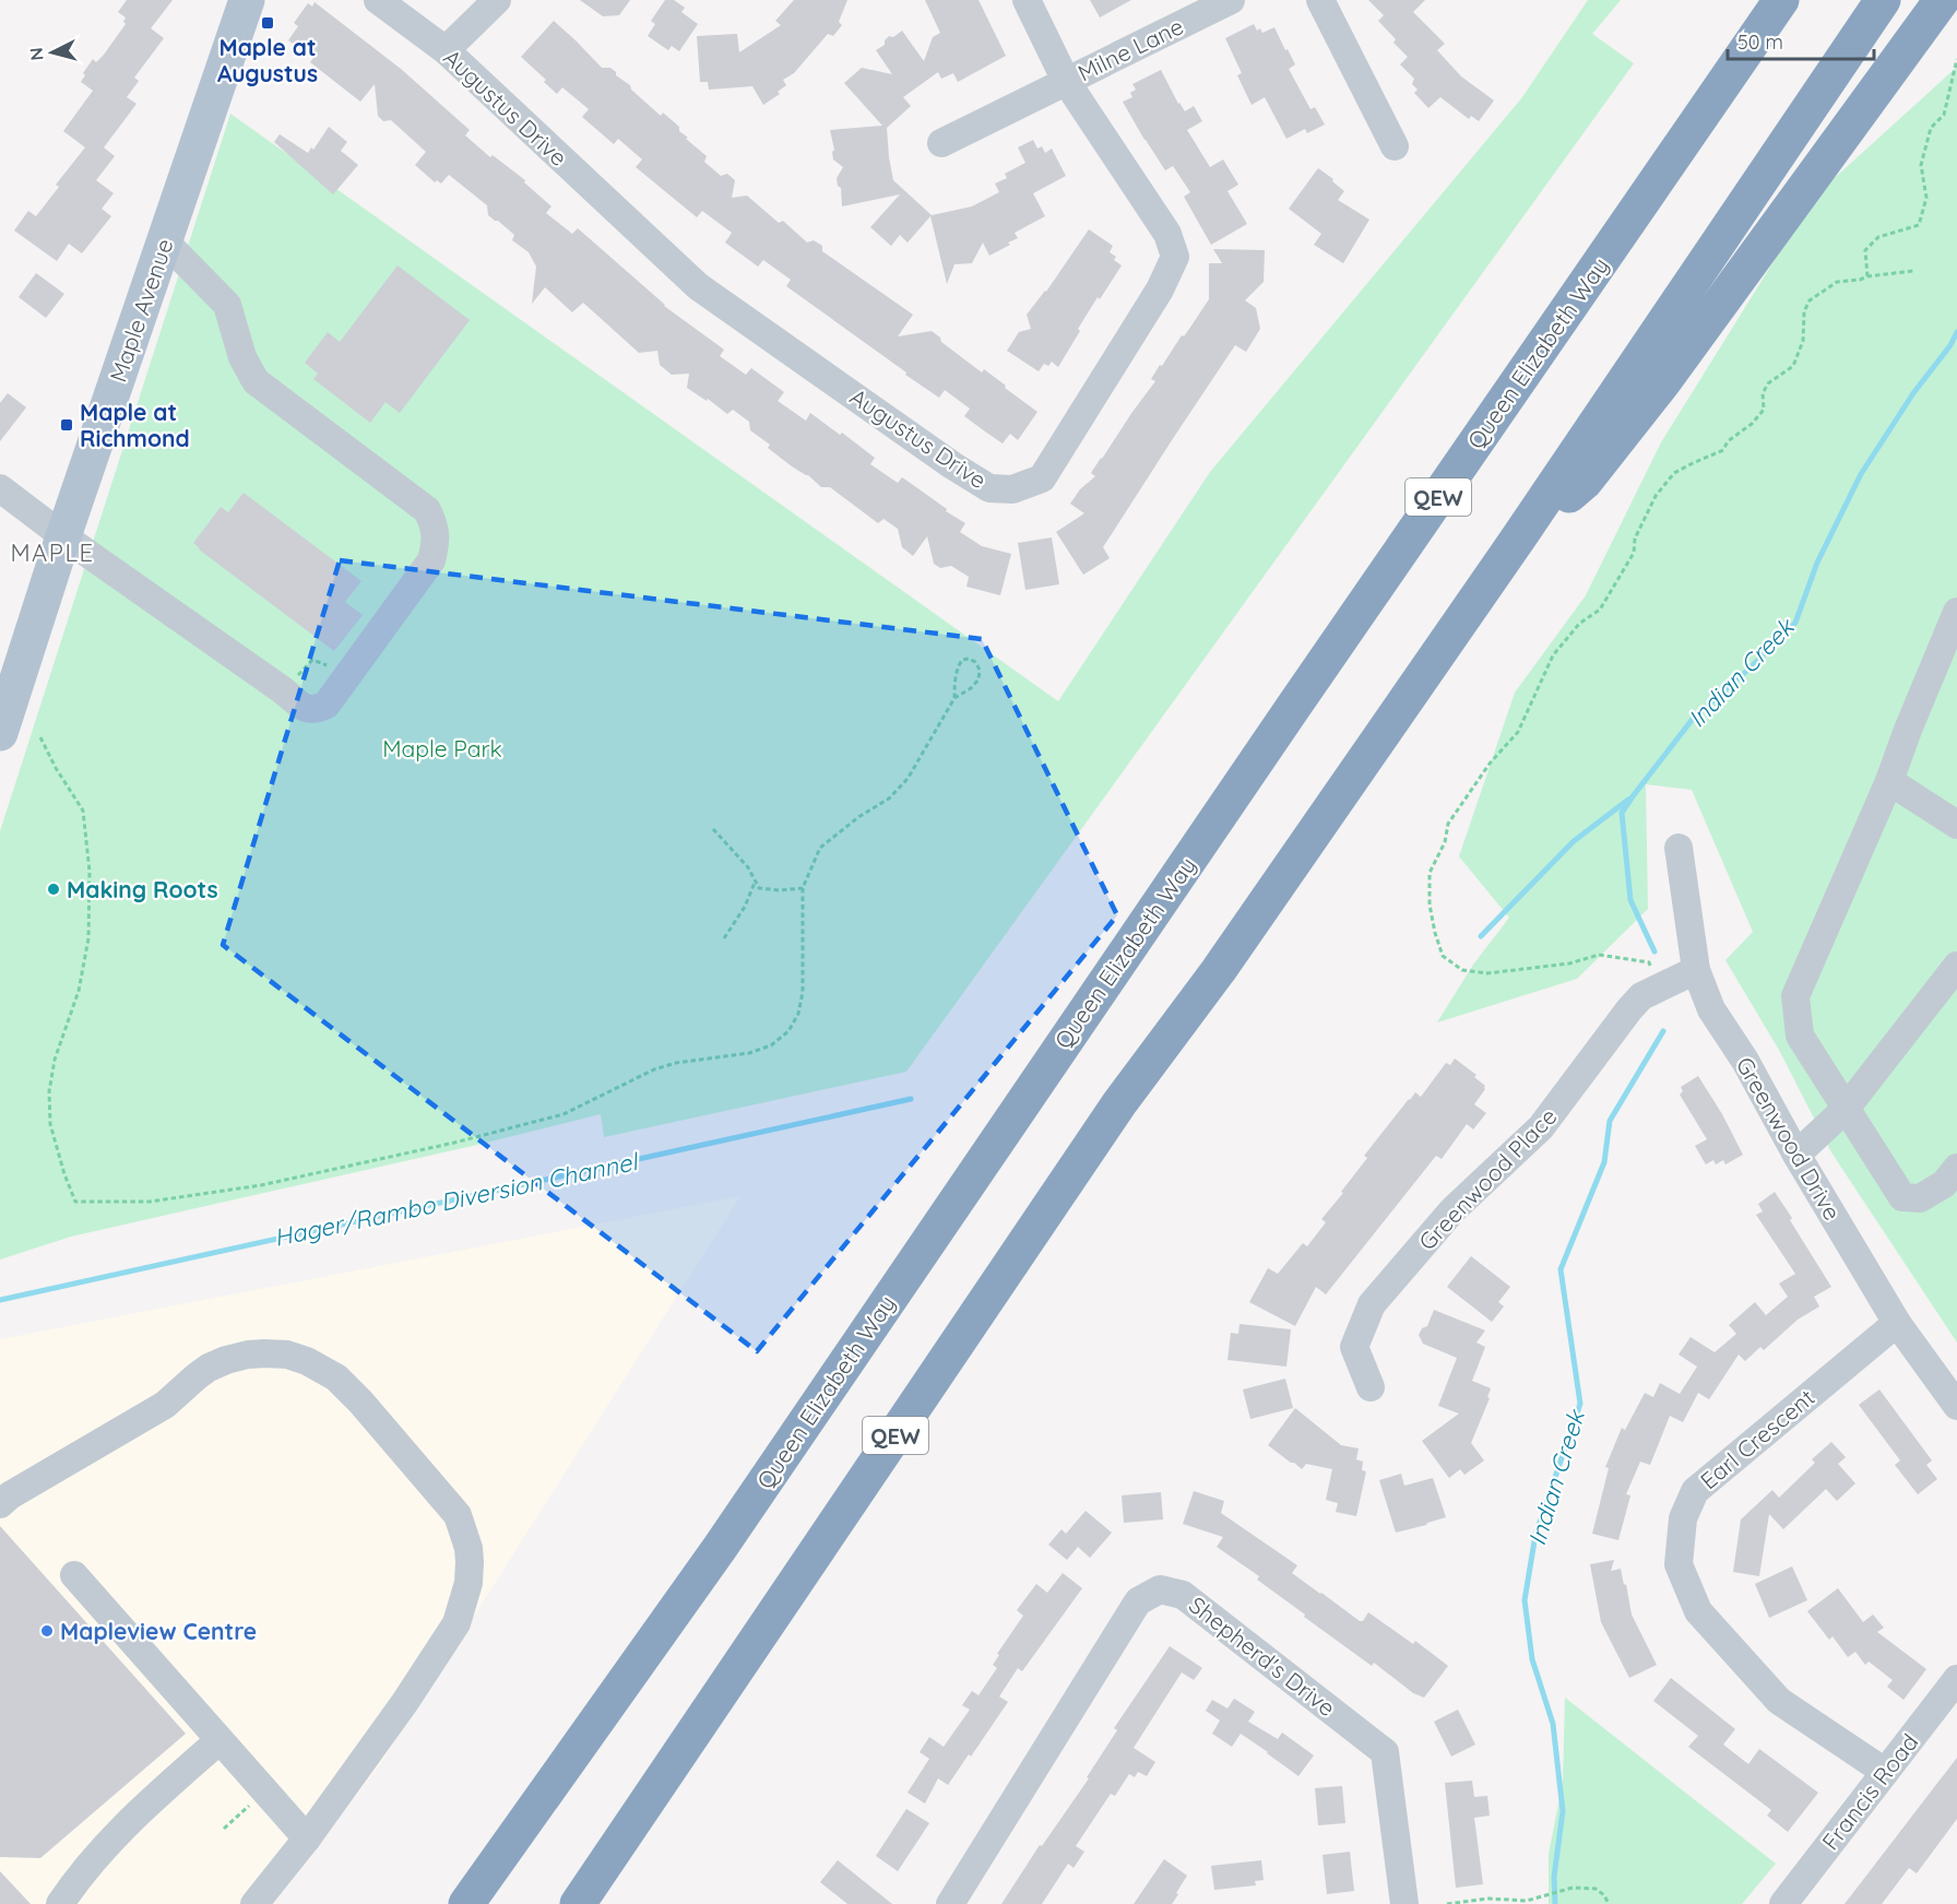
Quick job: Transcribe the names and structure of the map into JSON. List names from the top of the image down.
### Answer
{
  "streets": {
    "highway": ["Queen Elizabeth Way", "QEW"],
    "main road": ["Maple Avenue"],
    "street": [
      "Milne Lane",
      "Augustus Drive",
      "Greenwood Drive",
      "Greenwood Place",
      "Earl Crescent",
      "Shepherd's Drive",
      "Francis Road"
    ]
  },
  "crossings": [
    ["Milne Lane", "Augustus Drive"],
    ["Greenwood Drive", "Greenwood Place"],
    ["Greenwood Drive", "Earl Crescent"],
    ["Earl Crescent", "Francis Road"]
  ],
  "districts": ["MAPLE"],
  "water": ["Indian Creek", "Hager/Rambo Diversion Channel"],
  "parks": ["Maple Park"],
  "places": {
    "transit": ["Maple at Augustus", "Maple at Richmond"],
    "other": ["Making Roots", "Mapleview Centre"]
  },
  "scale_bar": "50 m",
  "north": "left"
}
